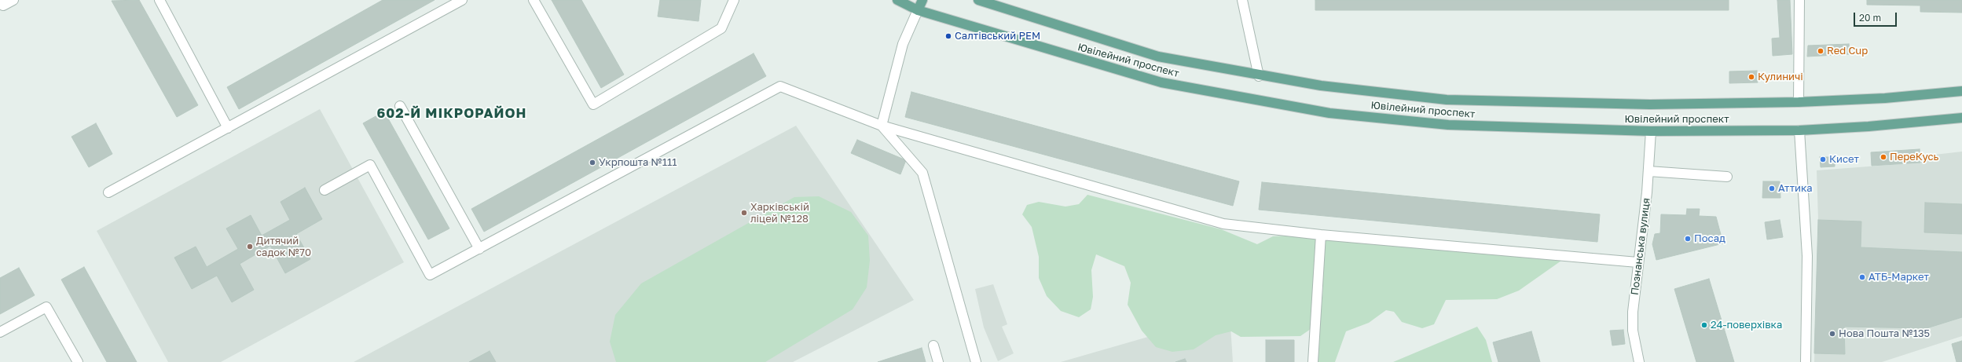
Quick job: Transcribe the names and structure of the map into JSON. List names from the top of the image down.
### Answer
{
  "streets": {
    "main road": ["Ювілейний проспект"],
    "street": ["Познанська вулиця"]
  },
  "crossings": [
    ["Ювілейний проспект", "Познанська вулиця"]
  ],
  "districts": ["602-Й МІКРОРАЙОН"],
  "places": [
    "Салтівський РЕМ",
    "Red Cup",
    "Кулиничі",
    "ПереКусь",
    "Кисет",
    "Укрпошта №111",
    "Аттика",
    "Харківській ліцей №128",
    "Посад",
    "Дитячий садок №70",
    "АТБ-Маркет",
    "24-поверхівка",
    "Нова Пошта №135"
  ],
  "scale_bar": "20 m"
}
